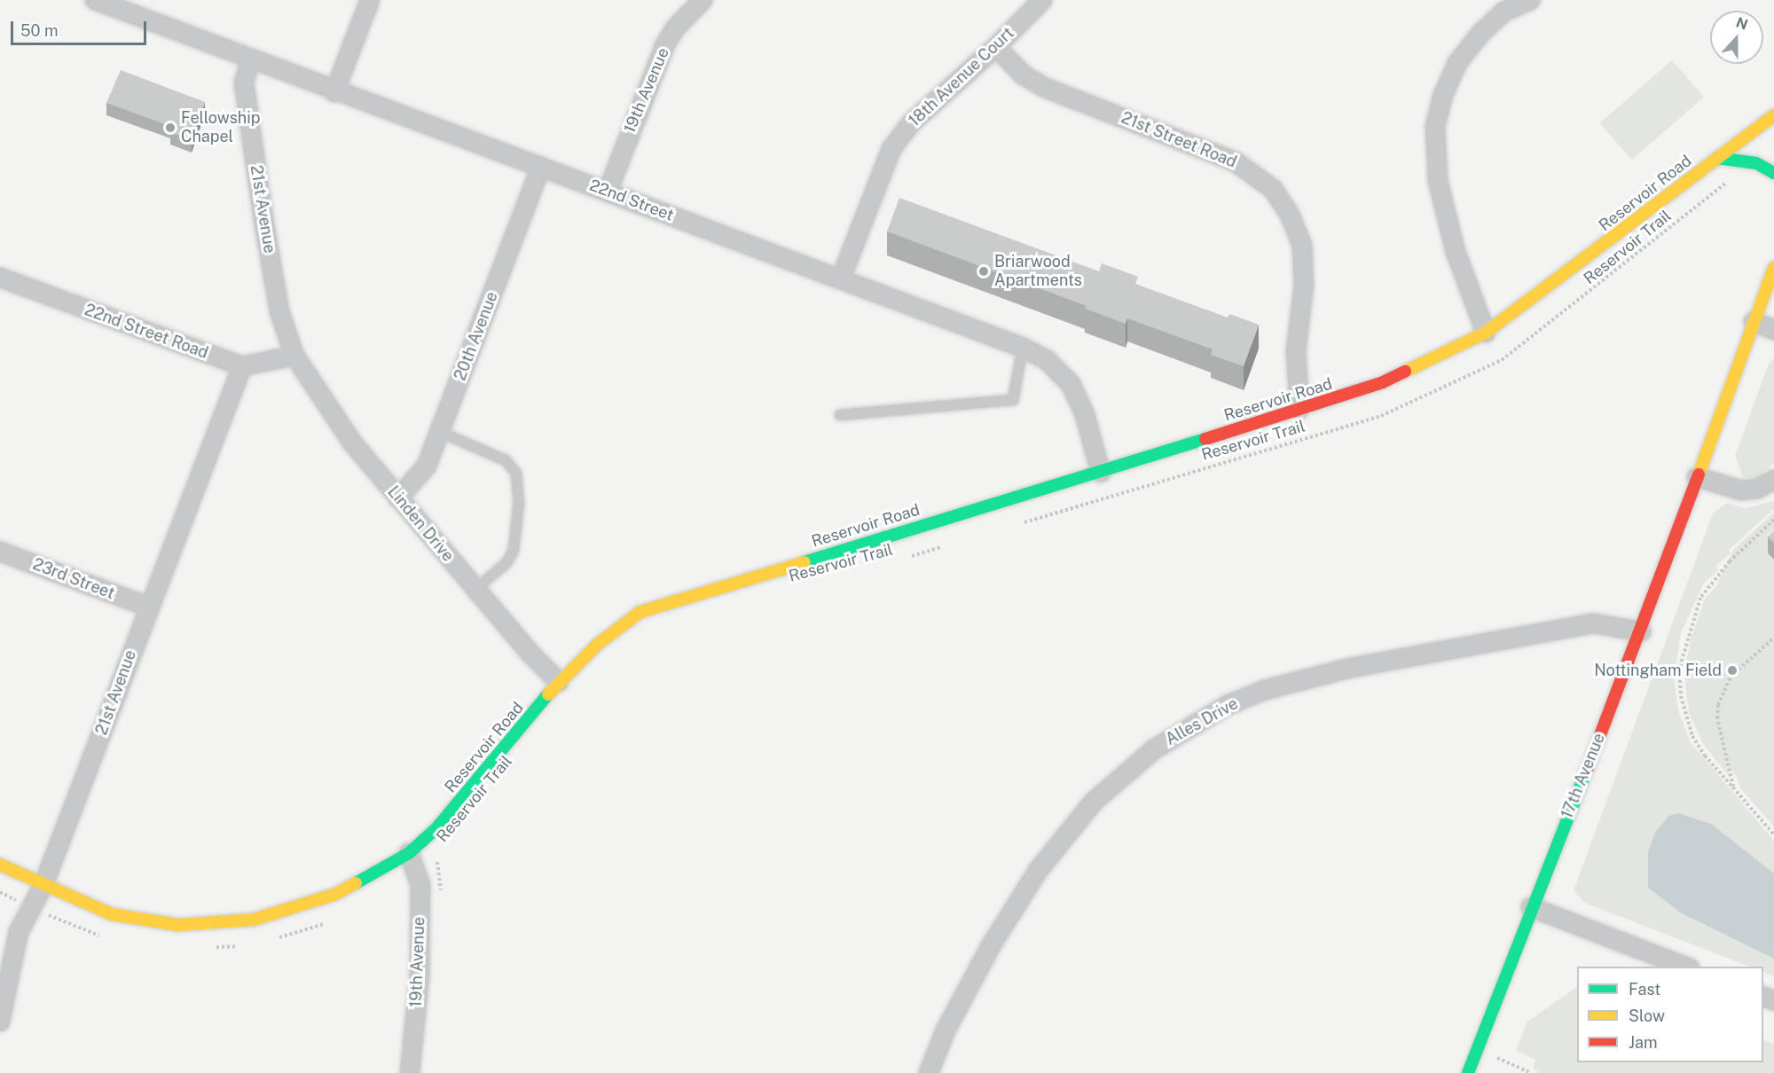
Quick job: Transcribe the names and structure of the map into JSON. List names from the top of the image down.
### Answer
{
  "streets": {
    "street": [
      "18th Avenue Court",
      "19th Avenue",
      "21st Street Road",
      "Reservoir Road",
      "22nd Street",
      "21st Avenue",
      "22nd Street Road",
      "20th Avenue",
      "Linden Drive",
      "23rd Street",
      "Alles Drive",
      "17th Avenue"
    ],
    "path": ["Reservoir Trail"]
  },
  "crossings": [
    ["18th Avenue Court", "21st Street Road"],
    ["18th Avenue Court", "22nd Street"],
    ["19th Avenue", "Reservoir Road"],
    ["19th Avenue", "22nd Street"],
    ["19th Avenue", "Reservoir Trail"],
    ["21st Street Road", "Reservoir Road"],
    ["Reservoir Road", "22nd Street"],
    ["Reservoir Road", "21st Avenue"],
    ["Reservoir Road", "Linden Drive"],
    ["22nd Street", "21st Avenue"],
    ["22nd Street", "20th Avenue"],
    ["21st Avenue", "22nd Street Road"],
    ["21st Avenue", "Linden Drive"],
    ["21st Avenue", "23rd Street"],
    ["20th Avenue", "Linden Drive"],
    ["Alles Drive", "17th Avenue"]
  ],
  "places": ["Fellowship Chapel", "Briarwood Apartments", "Nottingham Field"],
  "legend": ["Fast", "Slow", "Jam"],
  "scale_bar": "50 m",
  "north": "top"
}
